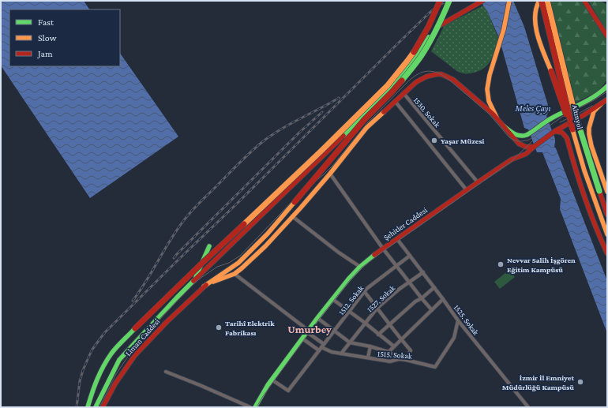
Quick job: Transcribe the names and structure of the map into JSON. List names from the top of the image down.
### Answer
{
  "streets": {
    "main road": ["Altınyol", "Şehitler Caddesi", "Liman Caddesi"],
    "street": [
      "1530. Sokak",
      "1527. Sokak",
      "1512. Sokak",
      "1525. Sokak",
      "1515. Sokak"
    ]
  },
  "crossings": [
    ["1530. Sokak", "Şehitler Caddesi"],
    ["Şehitler Caddesi", "1512. Sokak"],
    ["Şehitler Caddesi", "1525. Sokak"],
    ["Şehitler Caddesi", "1515. Sokak"],
    ["1527. Sokak", "1525. Sokak"],
    ["1527. Sokak", "1515. Sokak"],
    ["1512. Sokak", "1525. Sokak"],
    ["1512. Sokak", "1515. Sokak"],
    ["1525. Sokak", "1515. Sokak"]
  ],
  "districts": ["Umurbey"],
  "water": ["Meles Çayı"],
  "places": [
    "Yaşar Müzesi",
    "Nevvar Salih İşgören Eğitim Kampüsü",
    "Tarihî Elektrik Fabrikası",
    "İzmir İl Emniyet Müdürlüğü Kampüsü"
  ],
  "legend": ["Fast", "Slow", "Jam"]
}
